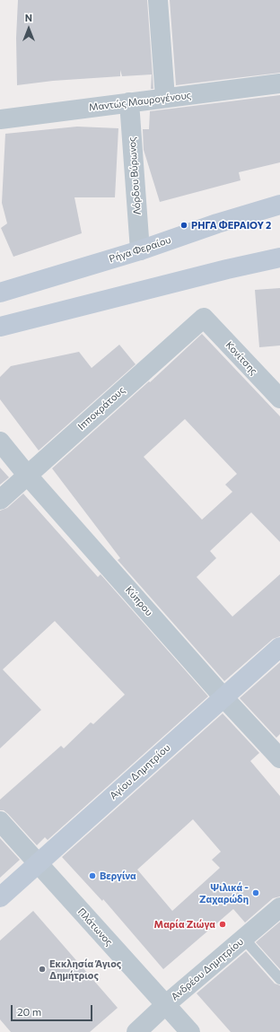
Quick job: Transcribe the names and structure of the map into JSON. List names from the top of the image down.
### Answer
{
  "streets": {
    "street": [
      "Μαντώς Μαυρογένους",
      "Λόρδου Βύρωνος",
      "Ρήγα Φεραίου",
      "Κονίτσης",
      "Ιπποκράτους",
      "Κύπρου",
      "Αγίου Δημητρίου",
      "Πλάτωνος",
      "Ανδρέου Δημητρίου"
    ]
  },
  "crossings": [
    ["Μαντώς Μαυρογένους", "Λόρδου Βύρωνος"],
    ["Λόρδου Βύρωνος", "Ρήγα Φεραίου"],
    ["Κονίτσης", "Ιπποκράτους"],
    ["Ιπποκράτους", "Κύπρου"],
    ["Κύπρου", "Αγίου Δημητρίου"],
    ["Αγίου Δημητρίου", "Πλάτωνος"],
    ["Πλάτωνος", "Ανδρέου Δημητρίου"]
  ],
  "places": [
    "ΡΗΓΑ ΦΕΡΑΙΟΥ 2",
    "Βεργίνα",
    "Ψιλικά - Ζαχαρώδη",
    "Μαρία Ζιώγα",
    "Εκκλησία Άγιος Δημήτριος"
  ],
  "scale_bar": "20 m",
  "north": "top"
}
